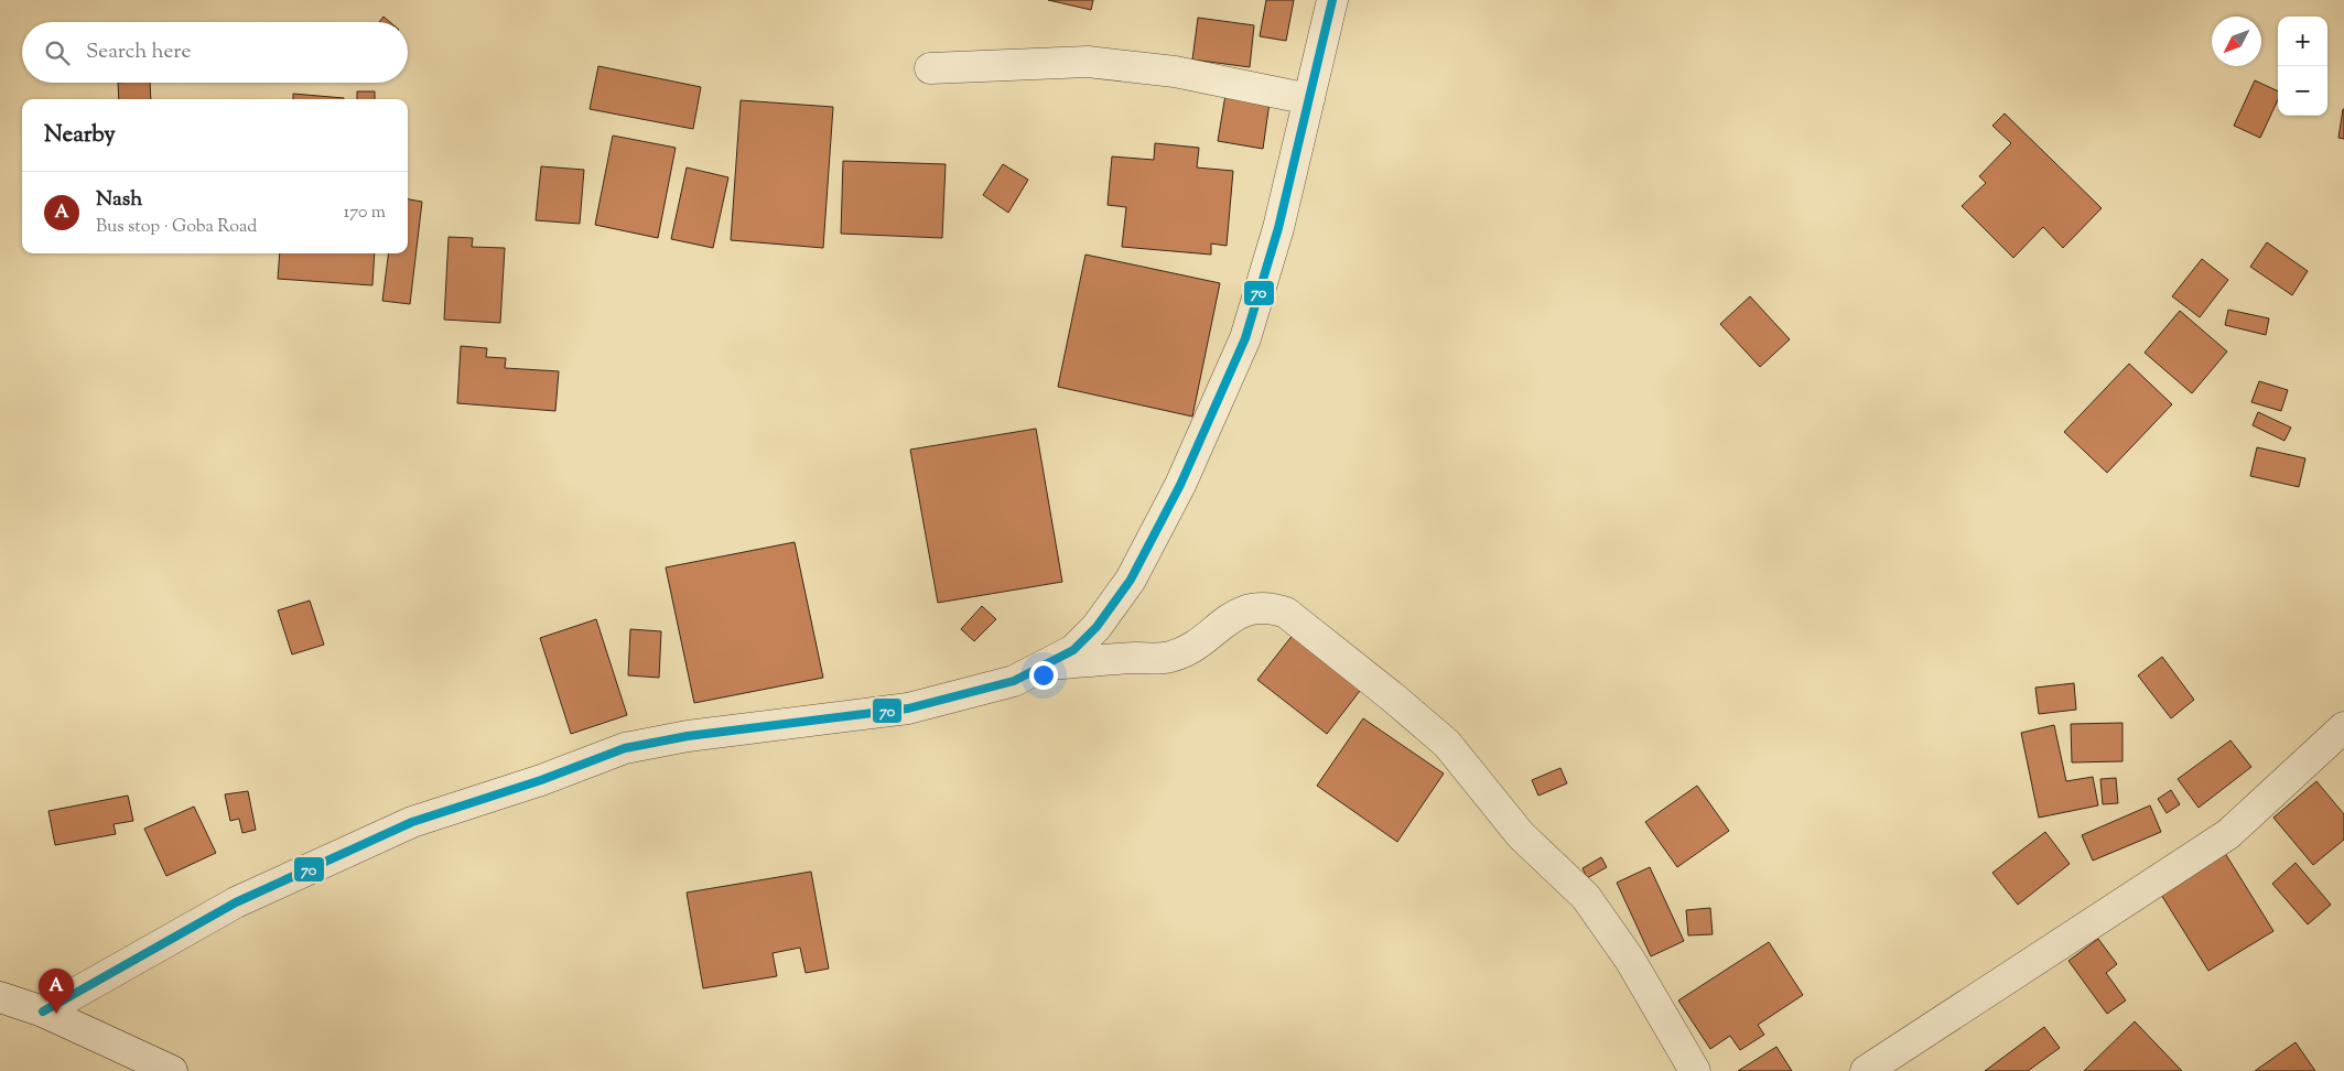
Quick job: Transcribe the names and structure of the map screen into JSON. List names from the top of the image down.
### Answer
{
  "lines": ["transit line 70"],
  "north": "bottom left",
  "page": {
    "map_buttons": ["+", "−"],
    "search": "Search here",
    "heading": "Nearby",
    "list": [
      {
        "mark": "A",
        "name": "Nash",
        "note": "Bus stop · Goba Road",
        "value": "170 m"
      }
    ],
    "pins": "A"
  }
}
